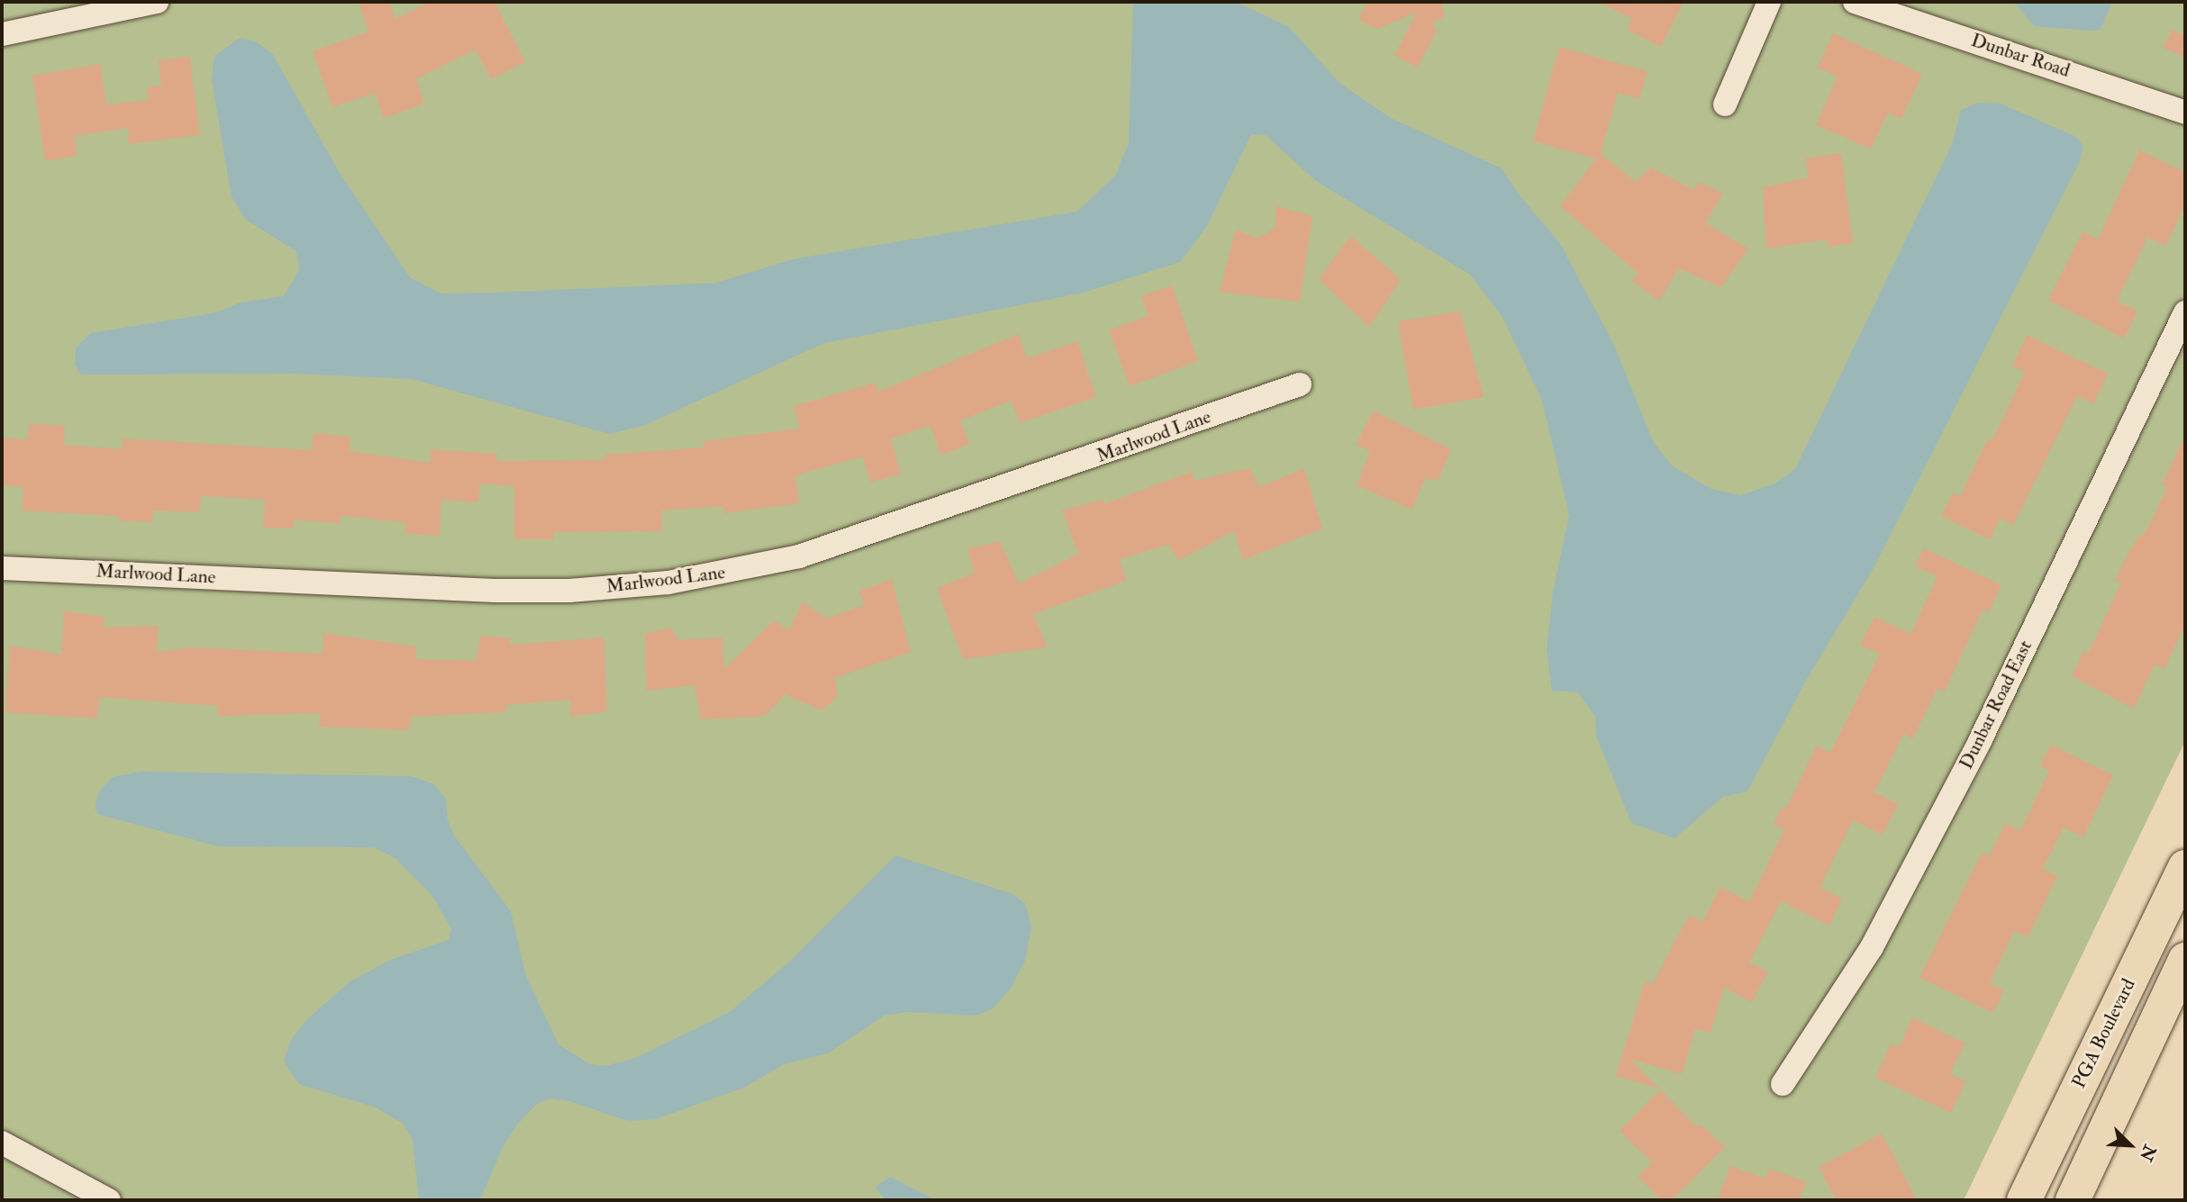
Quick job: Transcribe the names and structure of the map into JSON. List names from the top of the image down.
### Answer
{
  "streets": {
    "main road": ["PGA Boulevard"],
    "street": ["Dunbar Road", "Marlwood Lane", "Dunbar Road East"]
  },
  "north": "bottom right"
}
